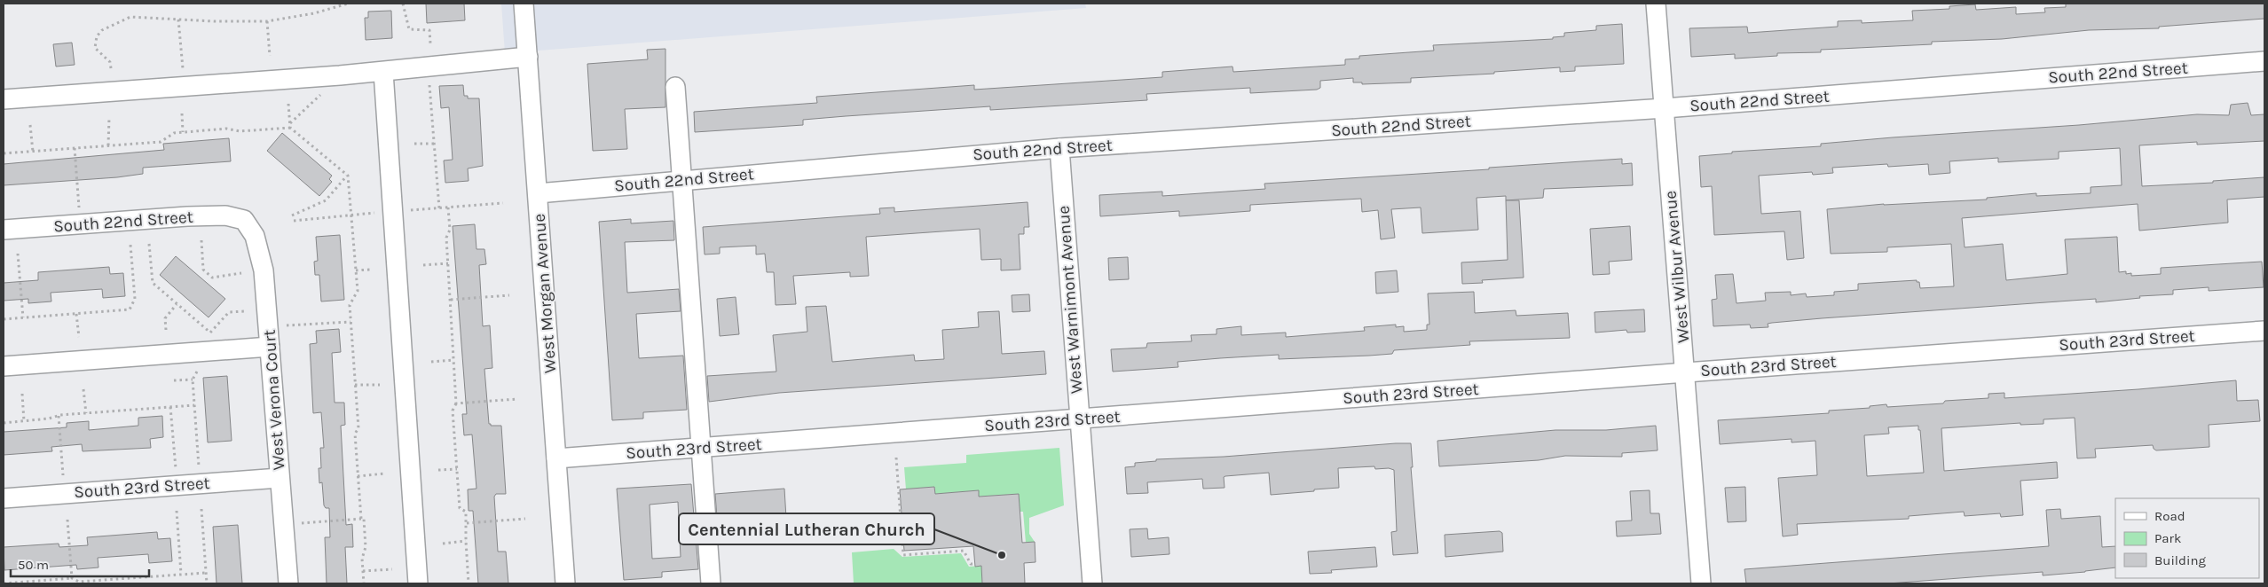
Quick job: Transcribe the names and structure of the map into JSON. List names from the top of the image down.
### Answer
{
  "streets": {
    "street": [
      "South 22nd Street",
      "West Wilbur Avenue",
      "West Morgan Avenue",
      "West Warnimont Avenue",
      "South 23rd Street",
      "West Verona Court"
    ]
  },
  "crossings": [
    ["South 22nd Street", "West Wilbur Avenue"],
    ["South 22nd Street", "West Morgan Avenue"],
    ["South 22nd Street", "West Warnimont Avenue"],
    ["South 22nd Street", "West Verona Court"],
    ["West Wilbur Avenue", "South 23rd Street"],
    ["West Morgan Avenue", "South 23rd Street"],
    ["West Warnimont Avenue", "South 23rd Street"],
    ["South 23rd Street", "West Verona Court"]
  ],
  "places": ["Centennial Lutheran Church"],
  "legend": ["Road", "Park", "Building"],
  "scale_bar": "50 m"
}
